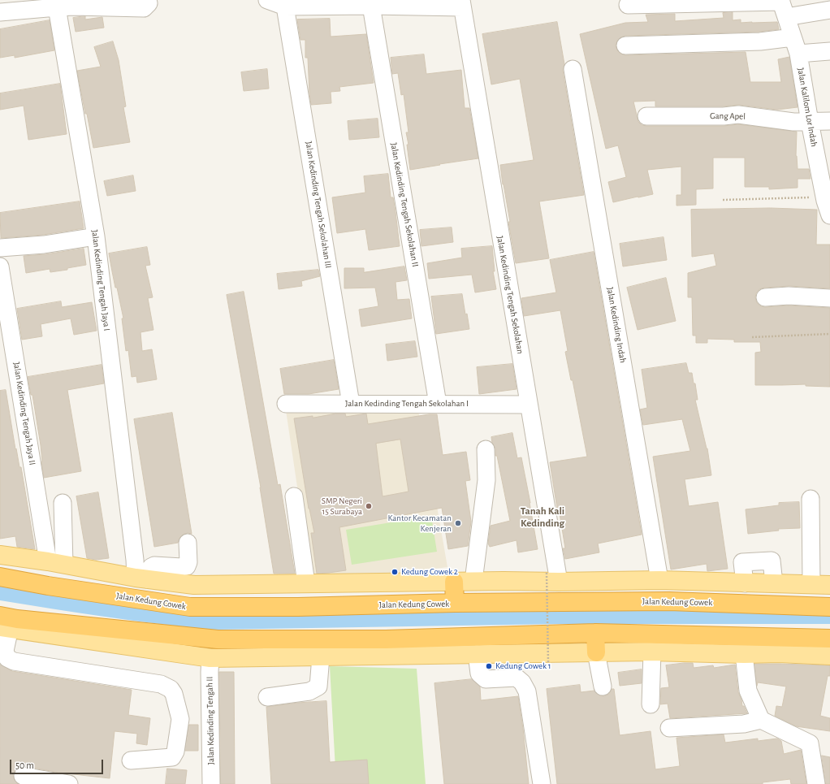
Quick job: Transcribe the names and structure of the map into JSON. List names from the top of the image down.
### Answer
{
  "streets": {
    "highway": ["Jalan Kedung Cowek"],
    "street": [
      "Jalan Kalilom Lor Indah",
      "Gang Apel",
      "Jalan Kedinding Tengah Sekolahan III",
      "Jalan Kedinding Tengah Sekolahan II",
      "Jalan Kedinding Tengah Jaya I",
      "Jalan Kedinding Tengah Sekolahan",
      "Jalan Kedinding Indah",
      "Jalan Kedinding Tengah Sekolahan I",
      "Jalan Kedinding Tengah Jaya II",
      "Jalan Kedinding Tengah II"
    ]
  },
  "crossings": [
    ["Jalan Kalilom Lor Indah", "Gang Apel"],
    ["Jalan Kedinding Tengah Sekolahan III", "Jalan Kedinding Tengah Sekolahan I"],
    ["Jalan Kedinding Tengah Sekolahan II", "Jalan Kedinding Tengah Sekolahan I"],
    ["Jalan Kedinding Tengah Sekolahan", "Jalan Kedinding Tengah Sekolahan I"]
  ],
  "districts": ["Tanah Kali Kedinding"],
  "places": [
    "SMP Negeri 15 Surabaya",
    "Kantor Kecamatan Kenjeran",
    "Kedung Cowek 2",
    "Kedung Cowek 1"
  ],
  "scale_bar": "50 m"
}
